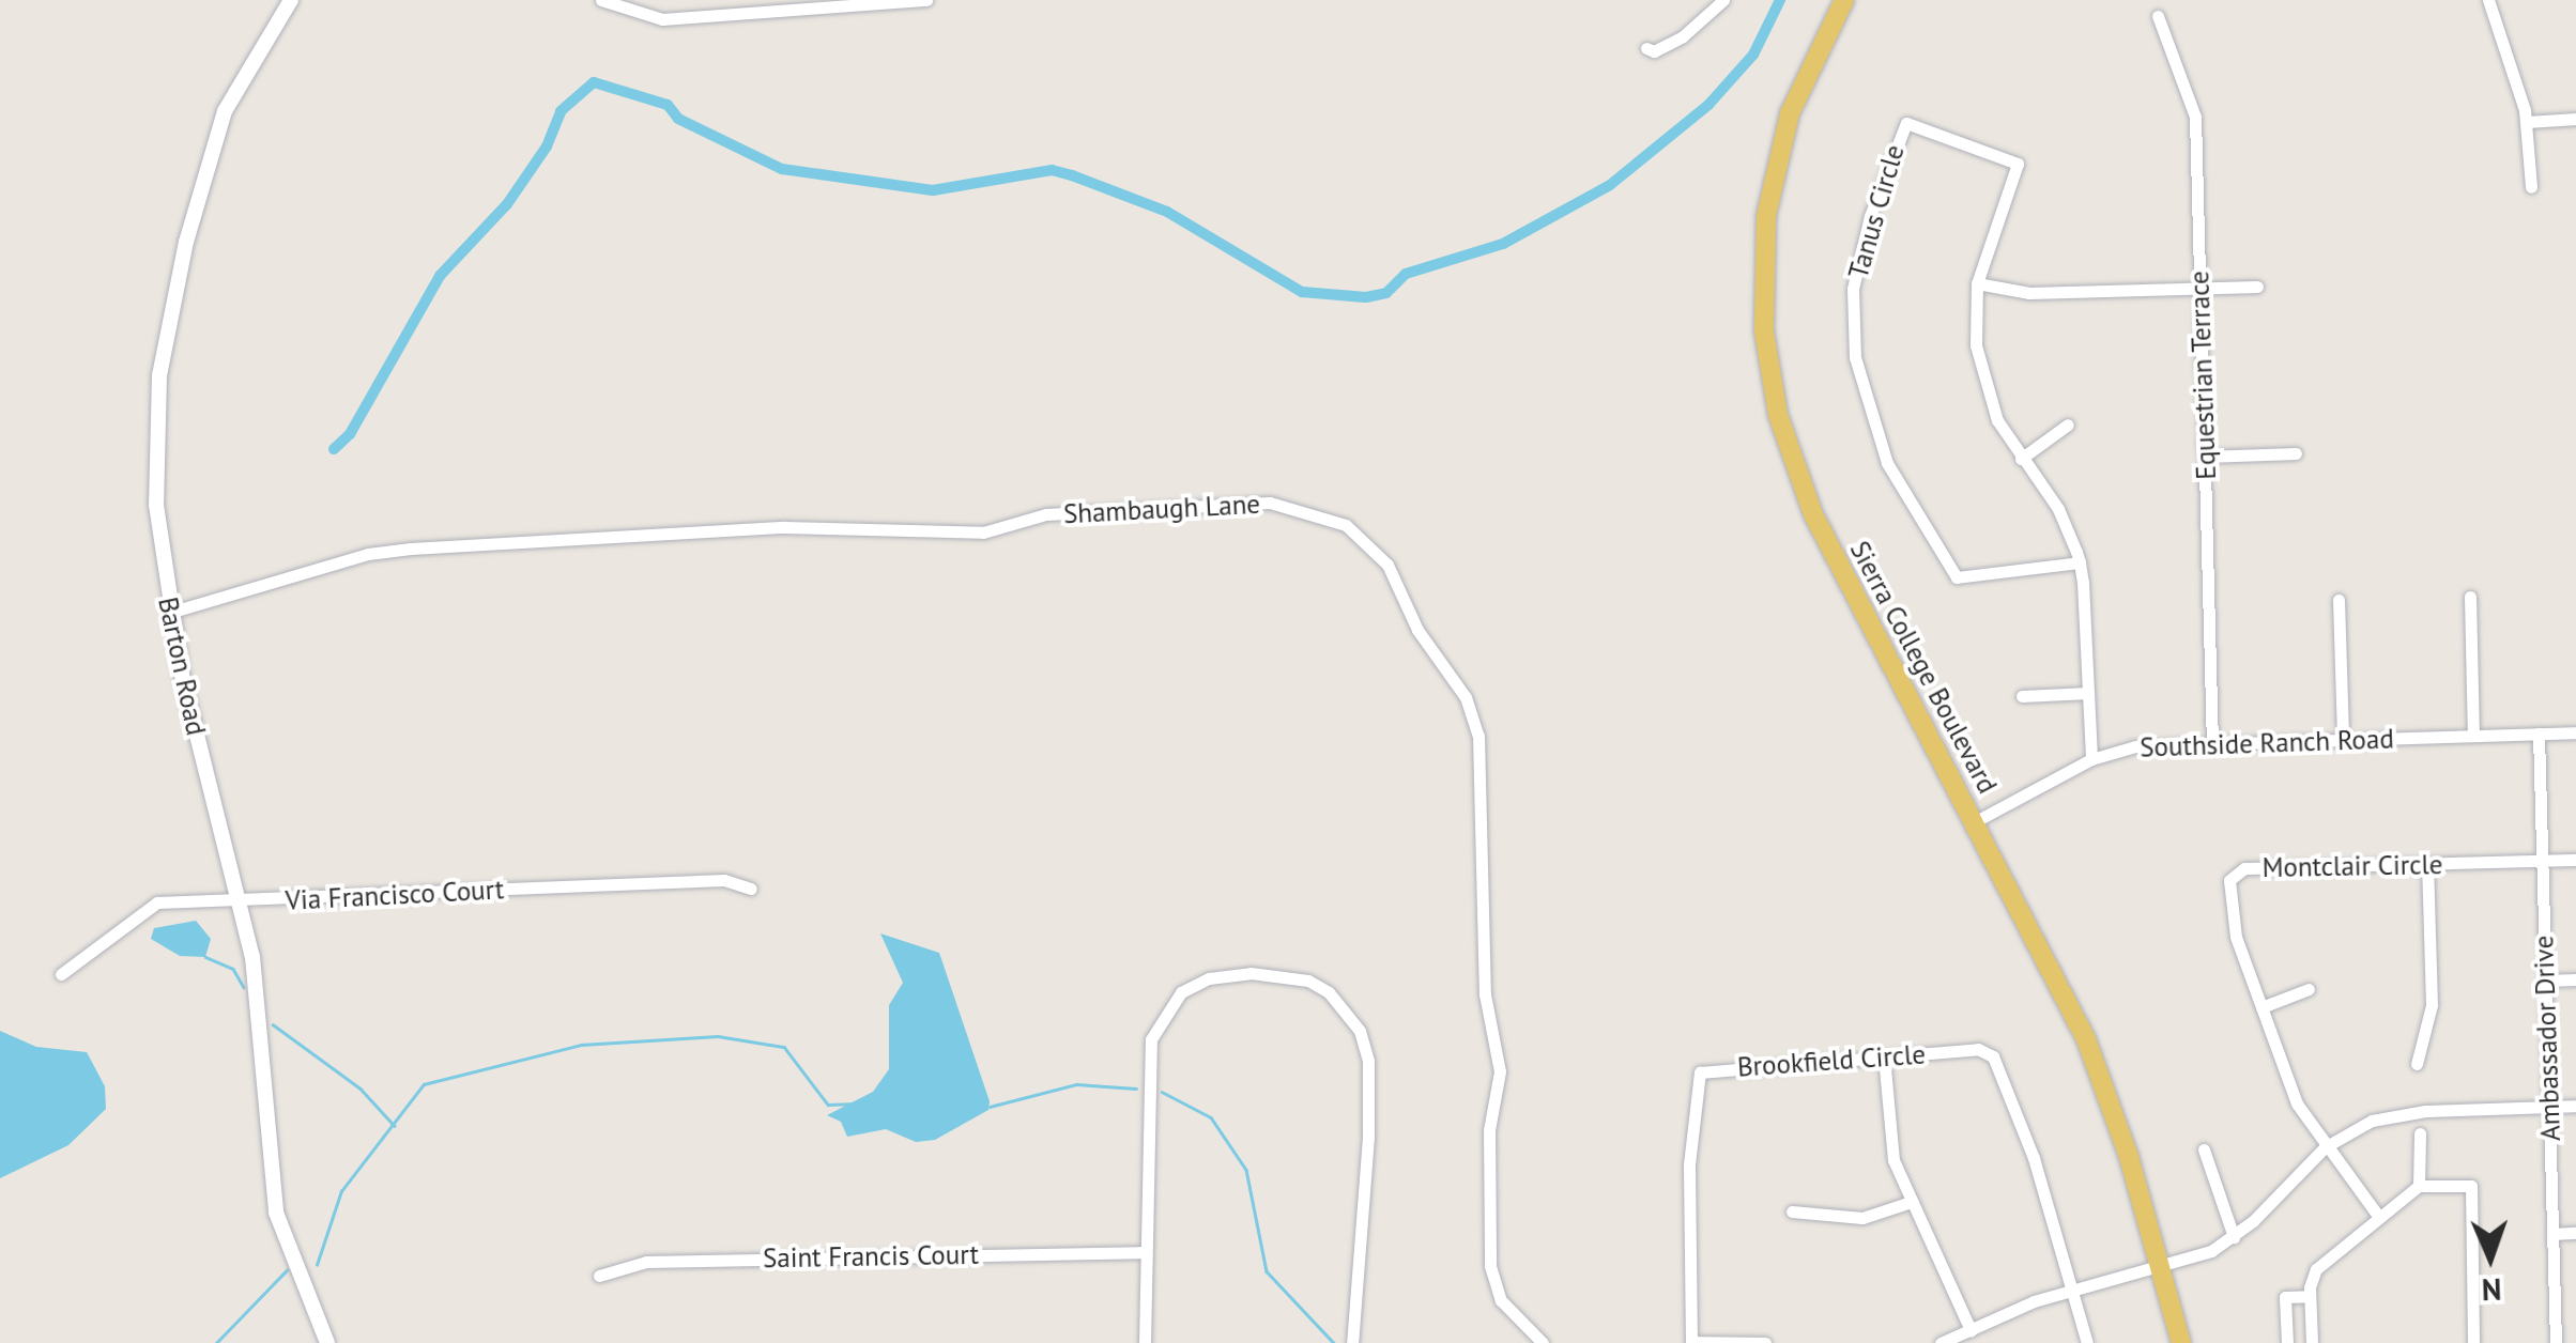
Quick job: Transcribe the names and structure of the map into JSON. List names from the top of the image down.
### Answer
{
  "streets": {
    "main road": ["Sierra College Boulevard"],
    "street": [
      "Tanus Circle",
      "Equestrian Terrace",
      "Shambaugh Lane",
      "Barton Road",
      "Southside Ranch Road",
      "Montclair Circle",
      "Via Francisco Court",
      "Ambassador Drive",
      "Brookfield Circle",
      "Saint Francis Court"
    ]
  },
  "crossings": [
    ["Tanus Circle", "Southside Ranch Road"],
    ["Equestrian Terrace", "Southside Ranch Road"],
    ["Shambaugh Lane", "Barton Road"],
    ["Barton Road", "Via Francisco Court"],
    ["Sierra College Boulevard", "Southside Ranch Road"],
    ["Southside Ranch Road", "Ambassador Drive"],
    ["Montclair Circle", "Ambassador Drive"]
  ],
  "north": "bottom"
}
